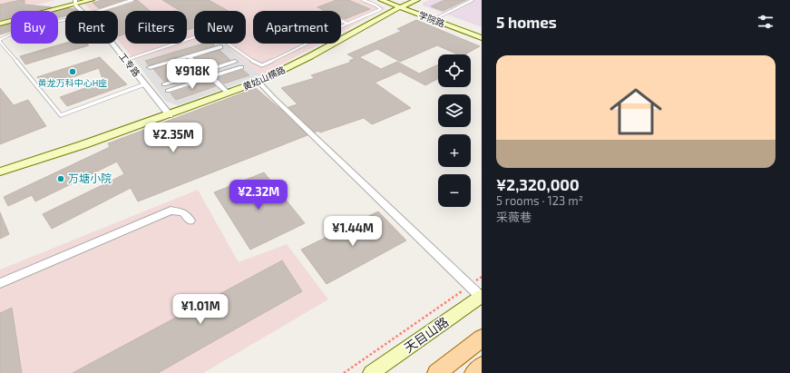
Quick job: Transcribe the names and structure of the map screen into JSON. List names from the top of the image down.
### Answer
{
  "streets": {
    "main road": ["学院路", "黄姑山横路", "天目山路"],
    "street": ["工专路"]
  },
  "crossings": [
    ["学院路", "黄姑山横路"],
    ["工专路", "黄姑山横路"]
  ],
  "places": ["黄龙万科中心H座", "万塘小院"],
  "page": {
    "heading": "5 homes",
    "chip": [
      "Buy",
      "Rent",
      "Filters",
      "New",
      "Apartment"
    ],
    "list": [
      {
        "name": "¥2,320,000",
        "note": "5 rooms · 123 m² · 采薇巷"
      }
    ],
    "map_buttons": ["+", "−"],
    "price": [
      "¥918K",
      "¥2.35M",
      "¥2.32M",
      "¥1.44M",
      "¥1.01M"
    ]
  }
}
